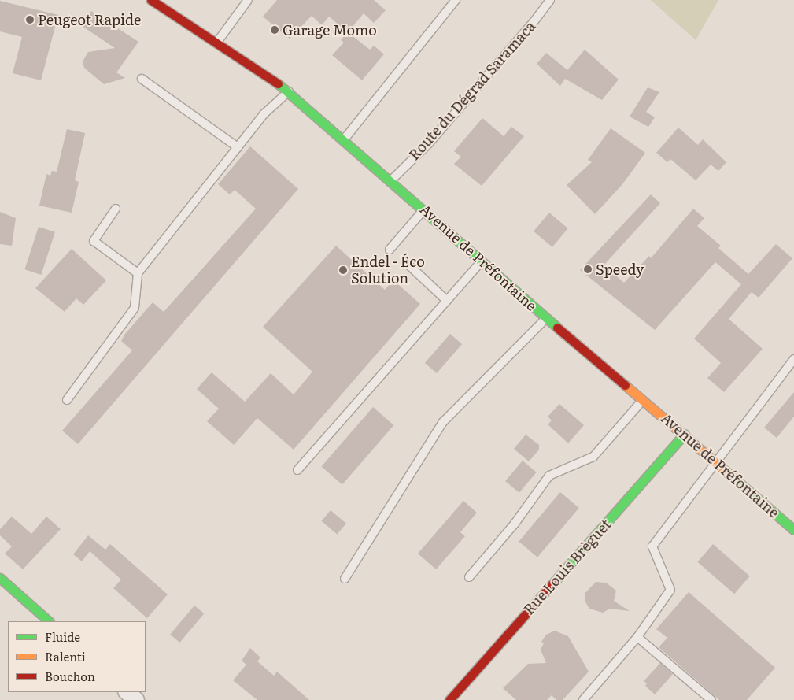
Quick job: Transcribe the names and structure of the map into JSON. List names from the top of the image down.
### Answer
{
  "streets": {
    "main road": ["Avenue de Préfontaine", "Rue Louis Brèguet"],
    "lane": ["Route du Dégrad Saramaca"]
  },
  "crossings": [
    ["Route du Dégrad Saramaca", "Avenue de Préfontaine"],
    ["Avenue de Préfontaine", "Rue Louis Brèguet"]
  ],
  "places": [
    "Peugeot Rapide",
    "Garage Momo",
    "Speedy",
    "Endel - Éco Solution"
  ],
  "legend": ["Fluide", "Ralenti", "Bouchon"]
}
